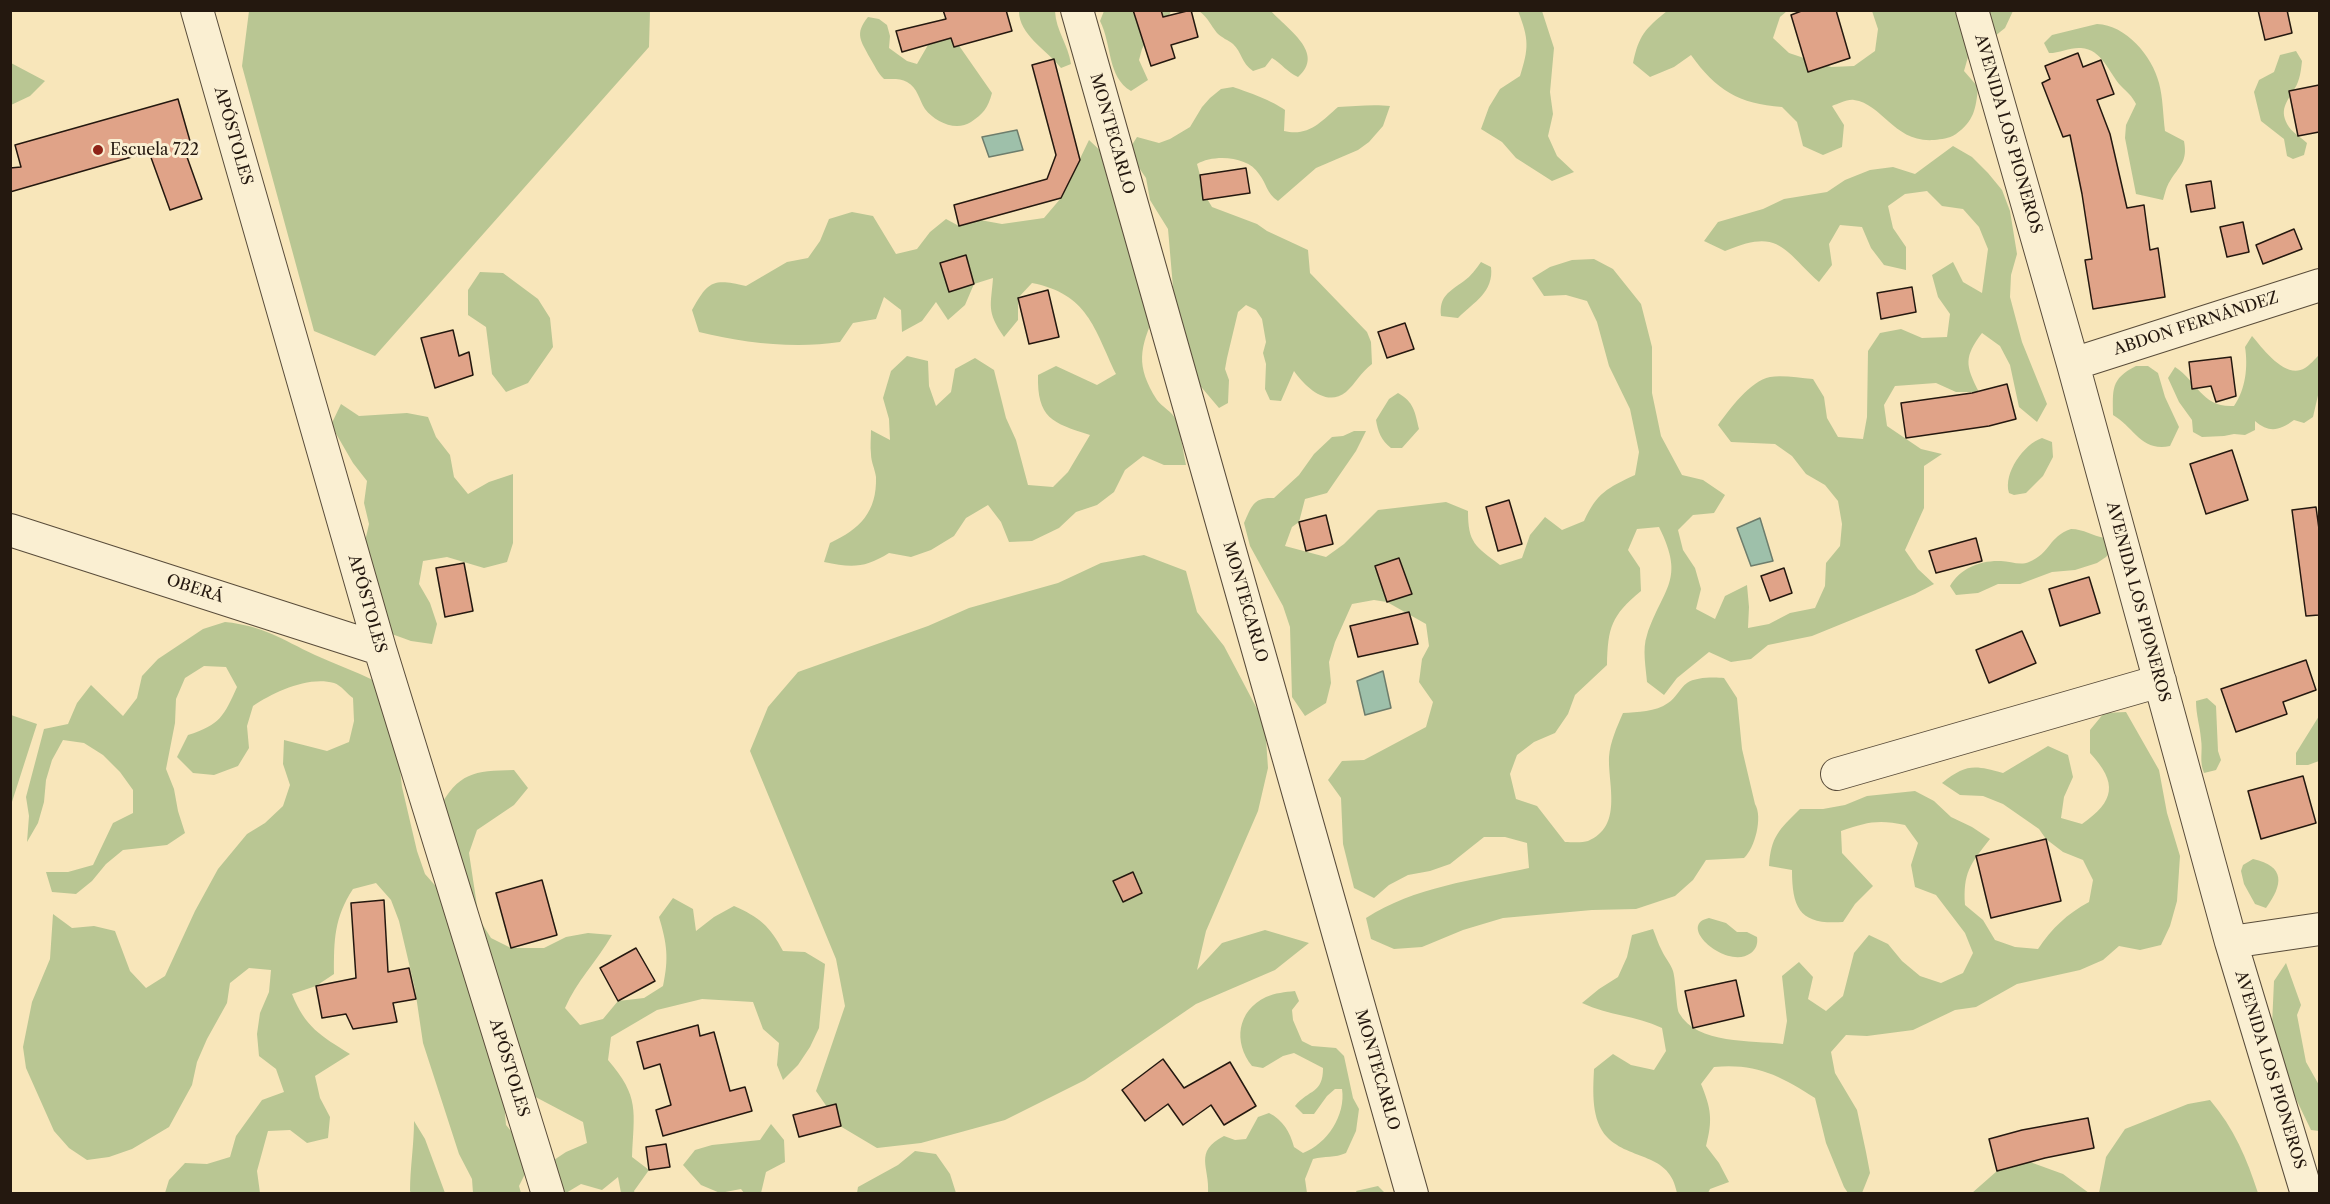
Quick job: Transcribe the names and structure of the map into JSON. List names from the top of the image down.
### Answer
{
  "streets": {
    "street": [
      "MONTECARLO",
      "AVENIDA LOS PIONEROS",
      "APÓSTOLES",
      "ABDON FERNÁNDEZ",
      "OBERÁ"
    ]
  },
  "crossings": [
    ["AVENIDA LOS PIONEROS", "ABDON FERNÁNDEZ"],
    ["APÓSTOLES", "OBERÁ"]
  ],
  "places": ["Escuela 722"]
}
